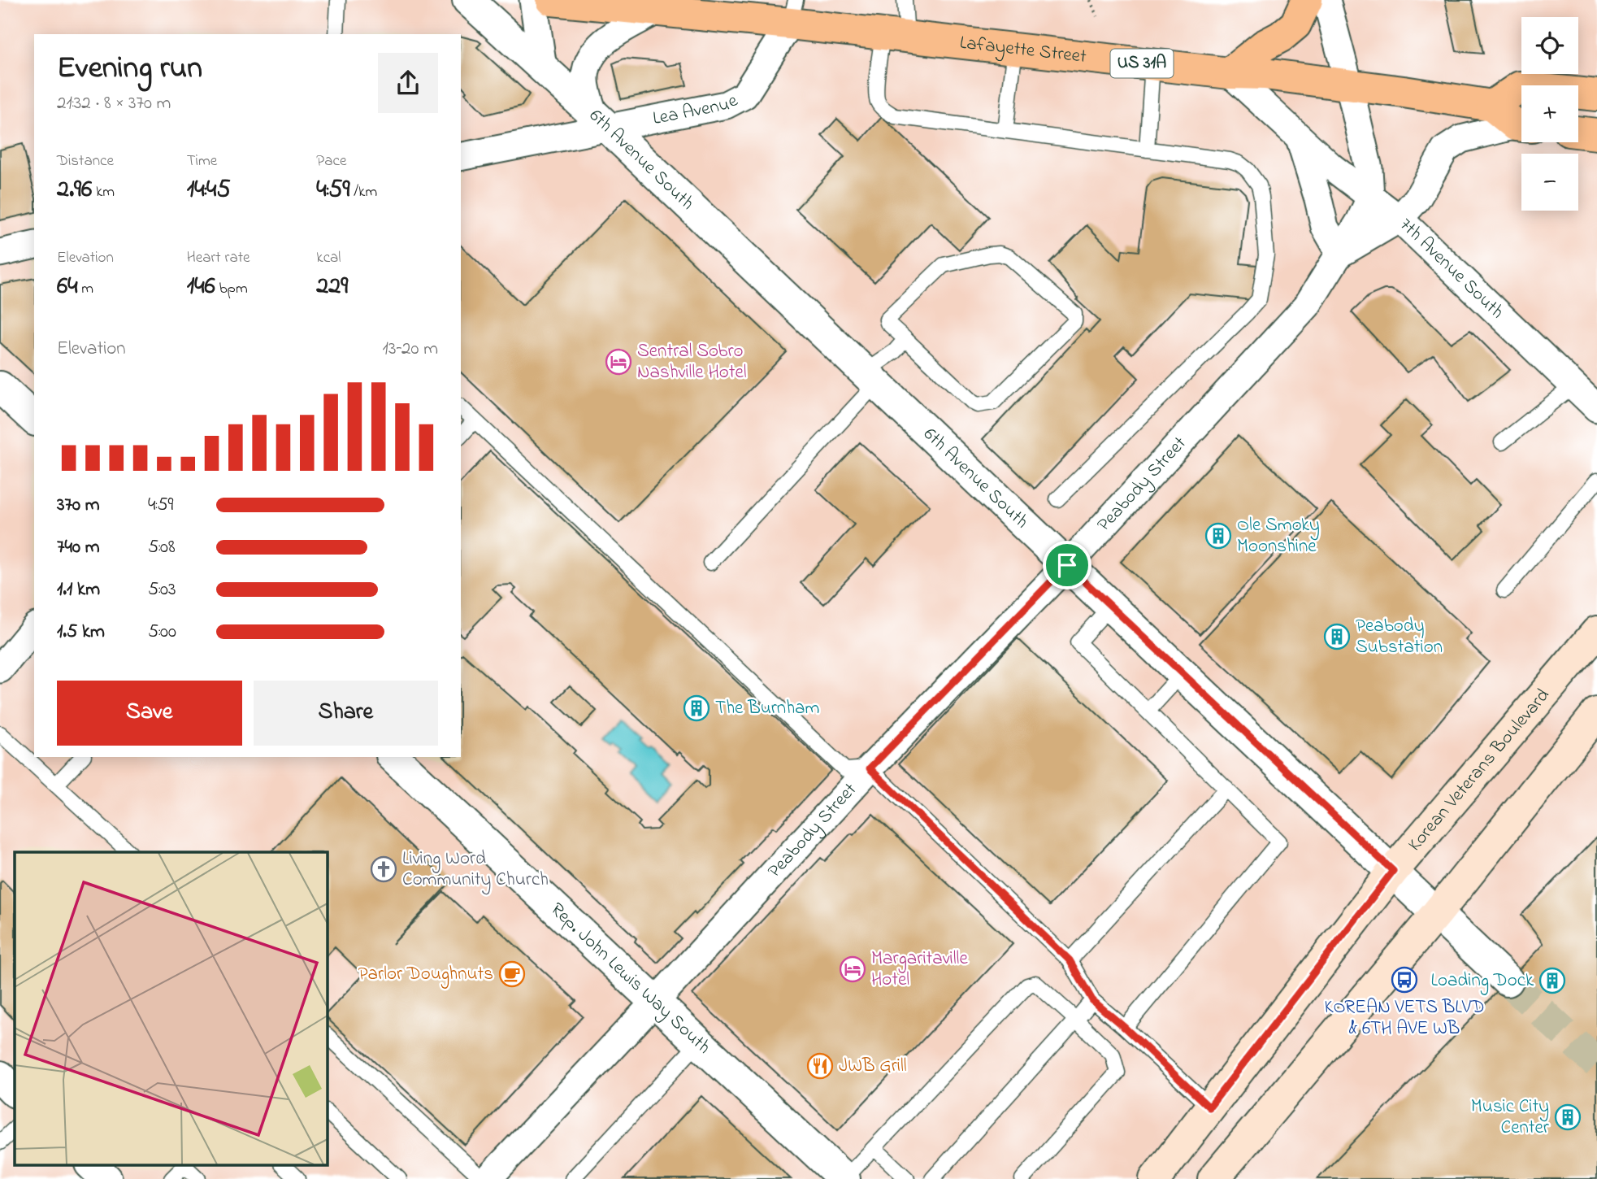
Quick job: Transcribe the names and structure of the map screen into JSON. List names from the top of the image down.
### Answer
{
  "streets": {
    "main road": ["Lafayette Street", "US 31A", "Korean Veterans Boulevard"],
    "street": [
      "Lea Avenue",
      "6th Avenue South",
      "7th Avenue South",
      "Peabody Street",
      "Rep. John Lewis Way South"
    ]
  },
  "crossings": [
    ["Lafayette Street", "Lea Avenue"],
    ["Lafayette Street", "Peabody Street"],
    ["Lea Avenue", "6th Avenue South"],
    ["6th Avenue South", "Peabody Street"],
    ["6th Avenue South", "Korean Veterans Boulevard"],
    ["7th Avenue South", "Peabody Street"],
    ["Peabody Street", "Rep. John Lewis Way South"]
  ],
  "places": {
    "hotel": ["Sentral Sobro Nashville Hotel", "Margaritaville Hotel"],
    "building": [
      "Ole Smoky Moonshine",
      "Peabody Substation",
      "The Burnham",
      "Loading Dock",
      "Music City Center"
    ],
    "church": ["Living Word Community Church"],
    "cafe": ["Parlor Doughnuts"],
    "bus stop": ["KOREAN VETS BLVD & 6TH AVE WB"],
    "restaurant": ["JWB Grill"]
  },
  "page": {
    "map_buttons": ["+", "−"],
    "heading": ["Evening run", "21:32 · 8 × 370 m"],
    "stats": [
      ["Distance", "2.96 km"],
      ["Time", "14:45"],
      ["Pace", "4:59 /km"],
      ["Elevation", "64 m"],
      ["Heart rate", "146 bpm"],
      ["kcal", "229"]
    ],
    "chart": ["Elevation", "13–20 m"],
    "list": [
      {
        "name": "370 m",
        "note": "4:59"
      },
      {
        "name": "740 m",
        "note": "5:08"
      },
      {
        "name": "1.1 km",
        "note": "5:03"
      },
      {
        "name": "1.5 km",
        "note": "5:00"
      }
    ],
    "buttons": ["Save", "Share"]
  }
}
